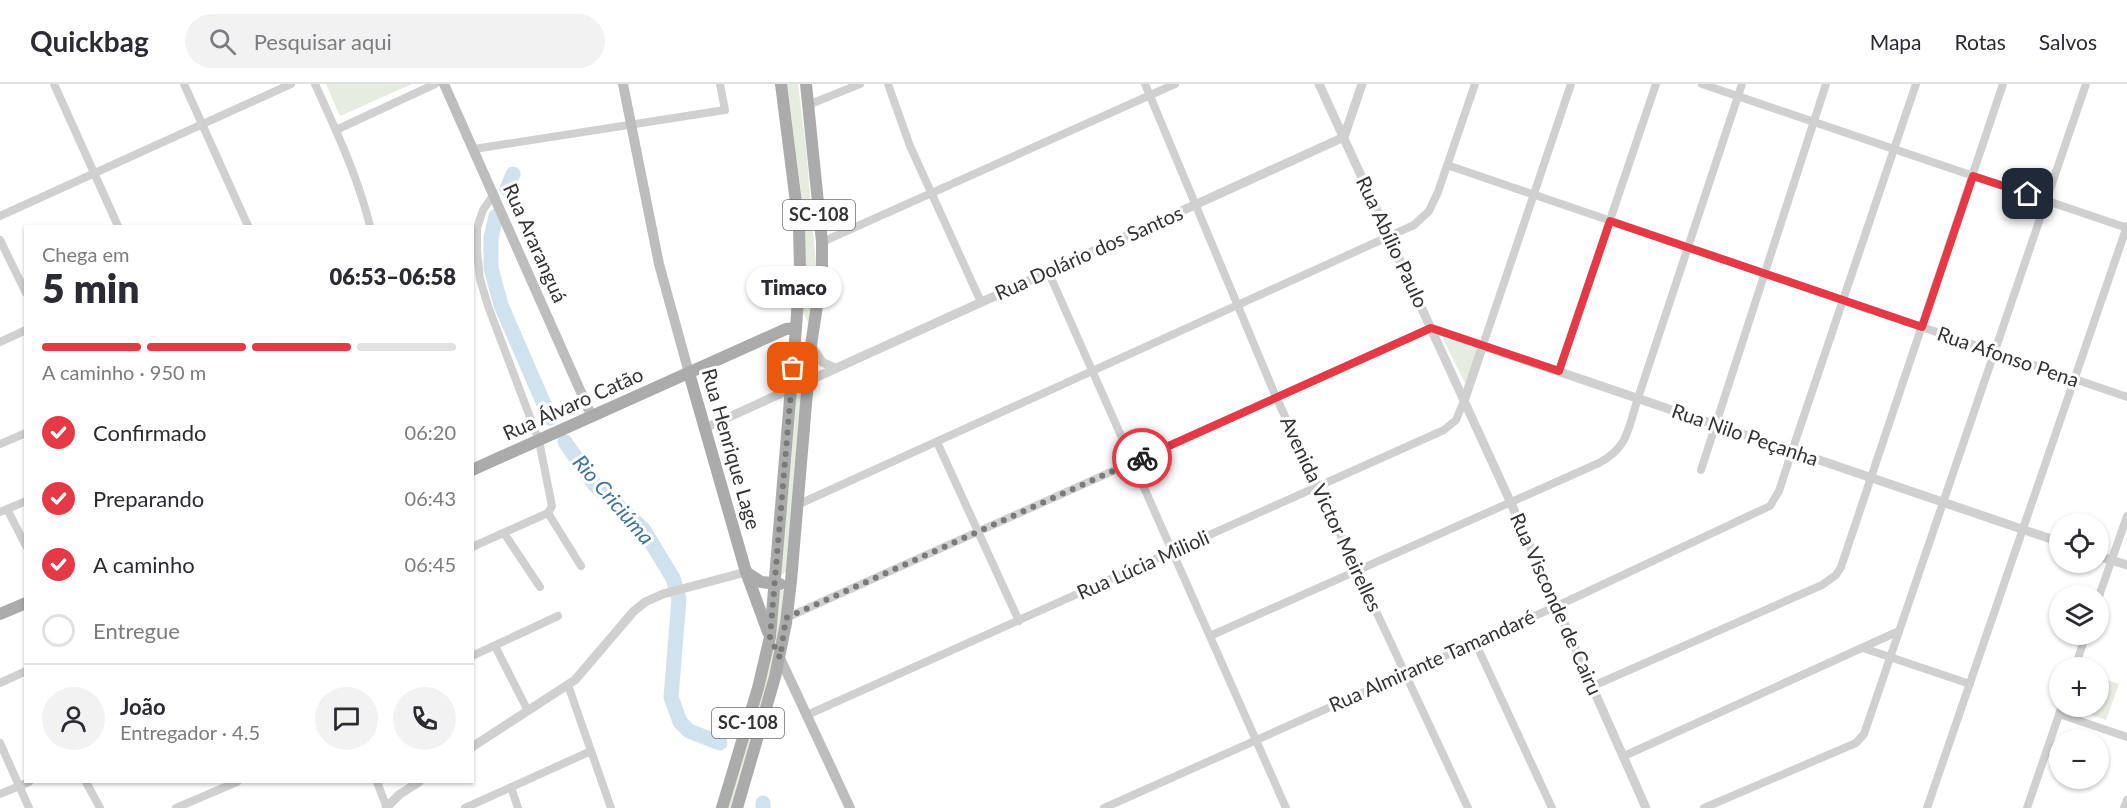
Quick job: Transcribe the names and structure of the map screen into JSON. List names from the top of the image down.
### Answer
{
  "streets": {
    "main road": [
      "SC-108",
      "Rua Araranguá",
      "Rua Álvaro Catão",
      "Rua Henrique Lage"
    ],
    "street": [
      "Rua Abílio Paulo",
      "Rua Dolário dos Santos",
      "Rua Afonso Pena",
      "Rua Nilo Peçanha",
      "Avenida Victor Meirelles",
      "Rua Lúcia Milioli",
      "Rua Visconde de Cairu",
      "Rua Almirante Tamandaré"
    ]
  },
  "crossings": [
    ["SC-108", "Rua Dolário dos Santos"],
    ["SC-108", "Rua Álvaro Catão"],
    ["SC-108", "Rua Henrique Lage"],
    ["Rua Abílio Paulo", "Rua Dolário dos Santos"],
    ["Rua Abílio Paulo", "Rua Nilo Peçanha"],
    ["Rua Abílio Paulo", "Rua Lúcia Milioli"],
    ["Rua Abílio Paulo", "Rua Visconde de Cairu"],
    ["Rua Araranguá", "Rua Álvaro Catão"],
    ["Rua Dolário dos Santos", "Rua Henrique Lage"],
    ["Rua Dolário dos Santos", "Avenida Victor Meirelles"],
    ["Rua Afonso Pena", "Rua Almirante Tamandaré"],
    ["Rua Álvaro Catão", "Rua Henrique Lage"],
    ["Rua Nilo Peçanha", "Rua Almirante Tamandaré"],
    ["Rua Henrique Lage", "Rua Lúcia Milioli"],
    ["Avenida Victor Meirelles", "Rua Lúcia Milioli"],
    ["Avenida Victor Meirelles", "Rua Almirante Tamandaré"],
    ["Rua Lúcia Milioli", "Rua Visconde de Cairu"],
    ["Rua Visconde de Cairu", "Rua Almirante Tamandaré"]
  ],
  "water": ["Rio Criciúma"],
  "places": ["Timaco"],
  "page": {
    "header": "Quickbag",
    "search": "Pesquisar aqui",
    "nav": ["Mapa", "Rotas", "Salvos"],
    "heading": ["5 min", "Chega em", "06:53–06:58"],
    "panel": ["João", "Entregador · 4.5"],
    "bubble": "Timaco",
    "bar": "A caminho · 950 m",
    "list": [
      ["Confirmado", "06:20"],
      ["Preparando", "06:43"],
      ["A caminho", "06:45"],
      "Entregue"
    ],
    "map_buttons": ["+", "−"]
  }
}
